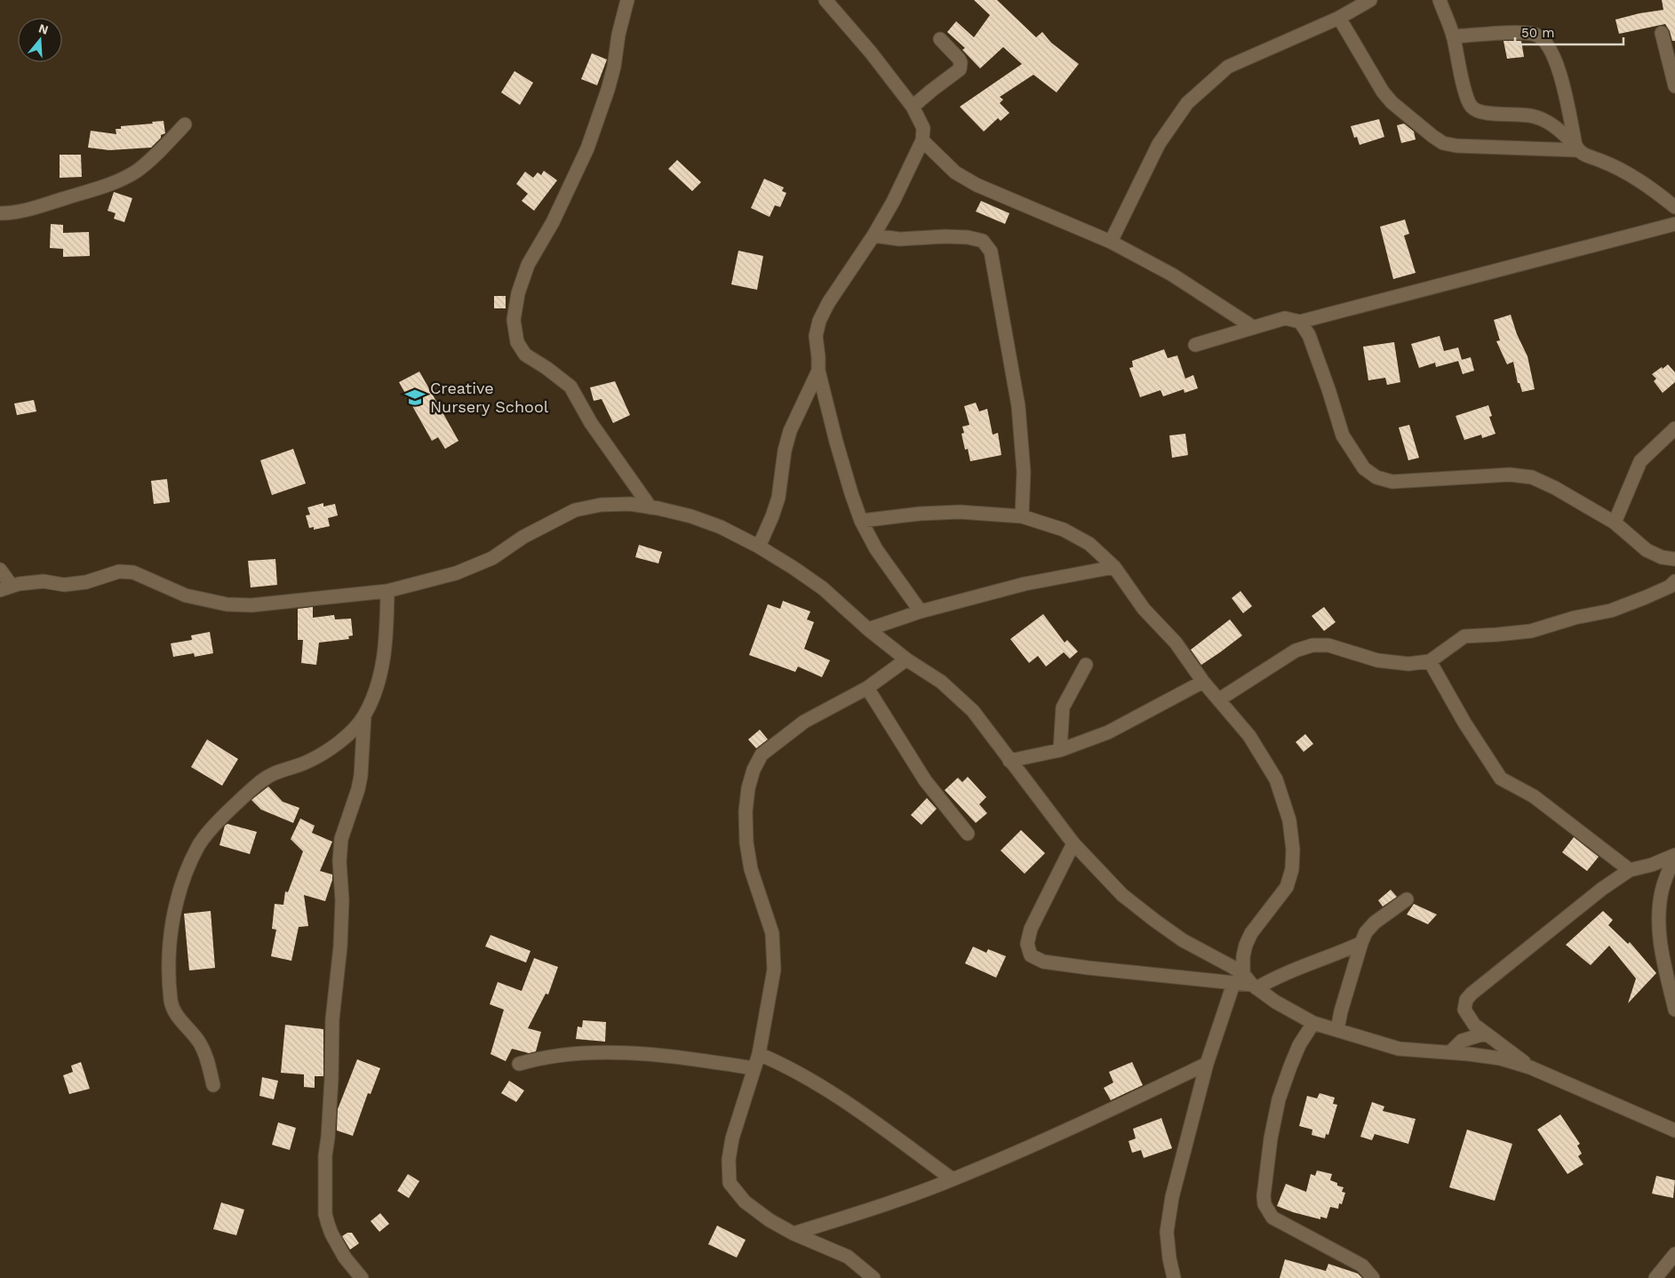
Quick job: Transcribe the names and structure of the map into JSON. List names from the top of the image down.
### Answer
{
  "places": {
    "school or university": ["Creative Nursery School"]
  },
  "scale_bar": "50 m",
  "north": "top"
}
